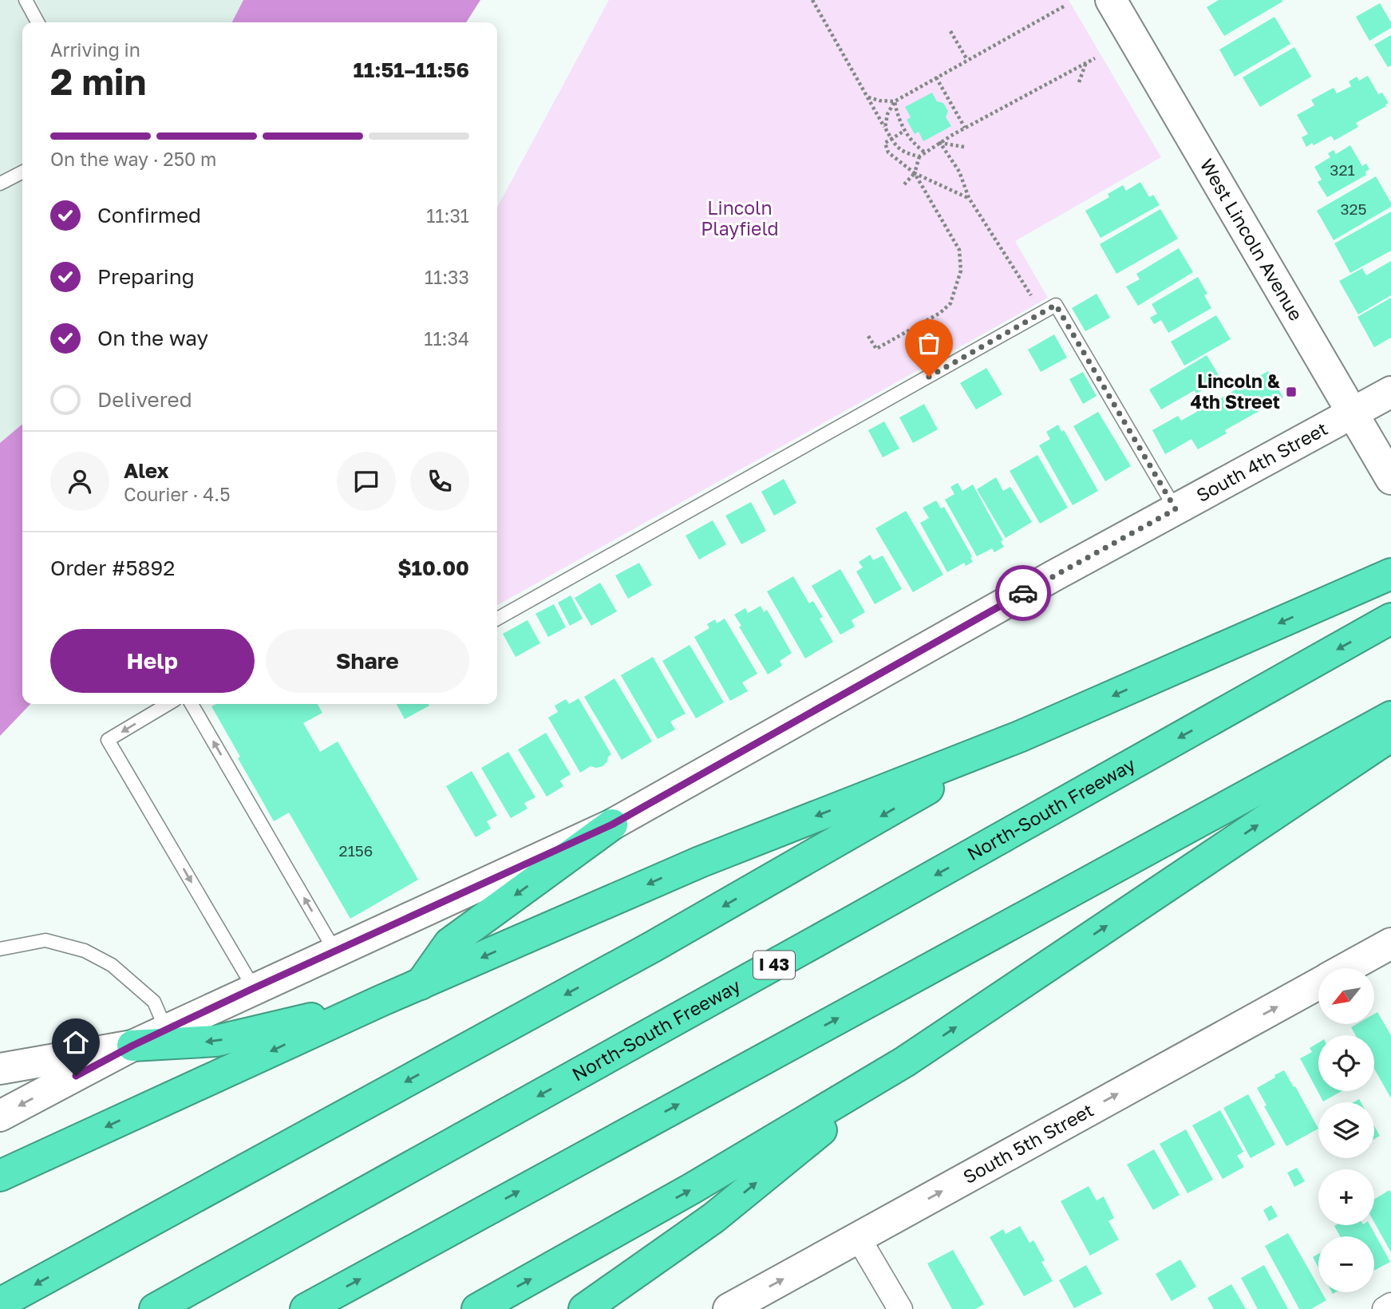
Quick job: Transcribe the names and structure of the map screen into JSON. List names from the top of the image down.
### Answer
{
  "streets": {
    "highway": ["North-South Freeway", "I 43"],
    "street": ["West Lincoln Avenue", "South 4th Street", "South 5th Street"]
  },
  "crossings": [
    ["West Lincoln Avenue", "South 4th Street"]
  ],
  "one_way": ["South 5th Street"],
  "parks": ["Lincoln Playfield"],
  "places": {
    "transit": ["Lincoln & 4th Street"]
  },
  "house_numbers": ["321", "325", "2156"],
  "north": "bottom left",
  "page": {
    "heading": ["2 min", "Arriving in", "11:51–11:56"],
    "panel": [
      "Alex",
      "Courier · 4.5",
      "Order #5892",
      "$10.00"
    ],
    "bar": "On the way · 250 m",
    "list": [
      ["Confirmed", "11:31"],
      ["Preparing", "11:33"],
      ["On the way", "11:34"],
      "Delivered"
    ],
    "buttons": ["Help", "Share"],
    "map_buttons": ["+", "−"]
  }
}
